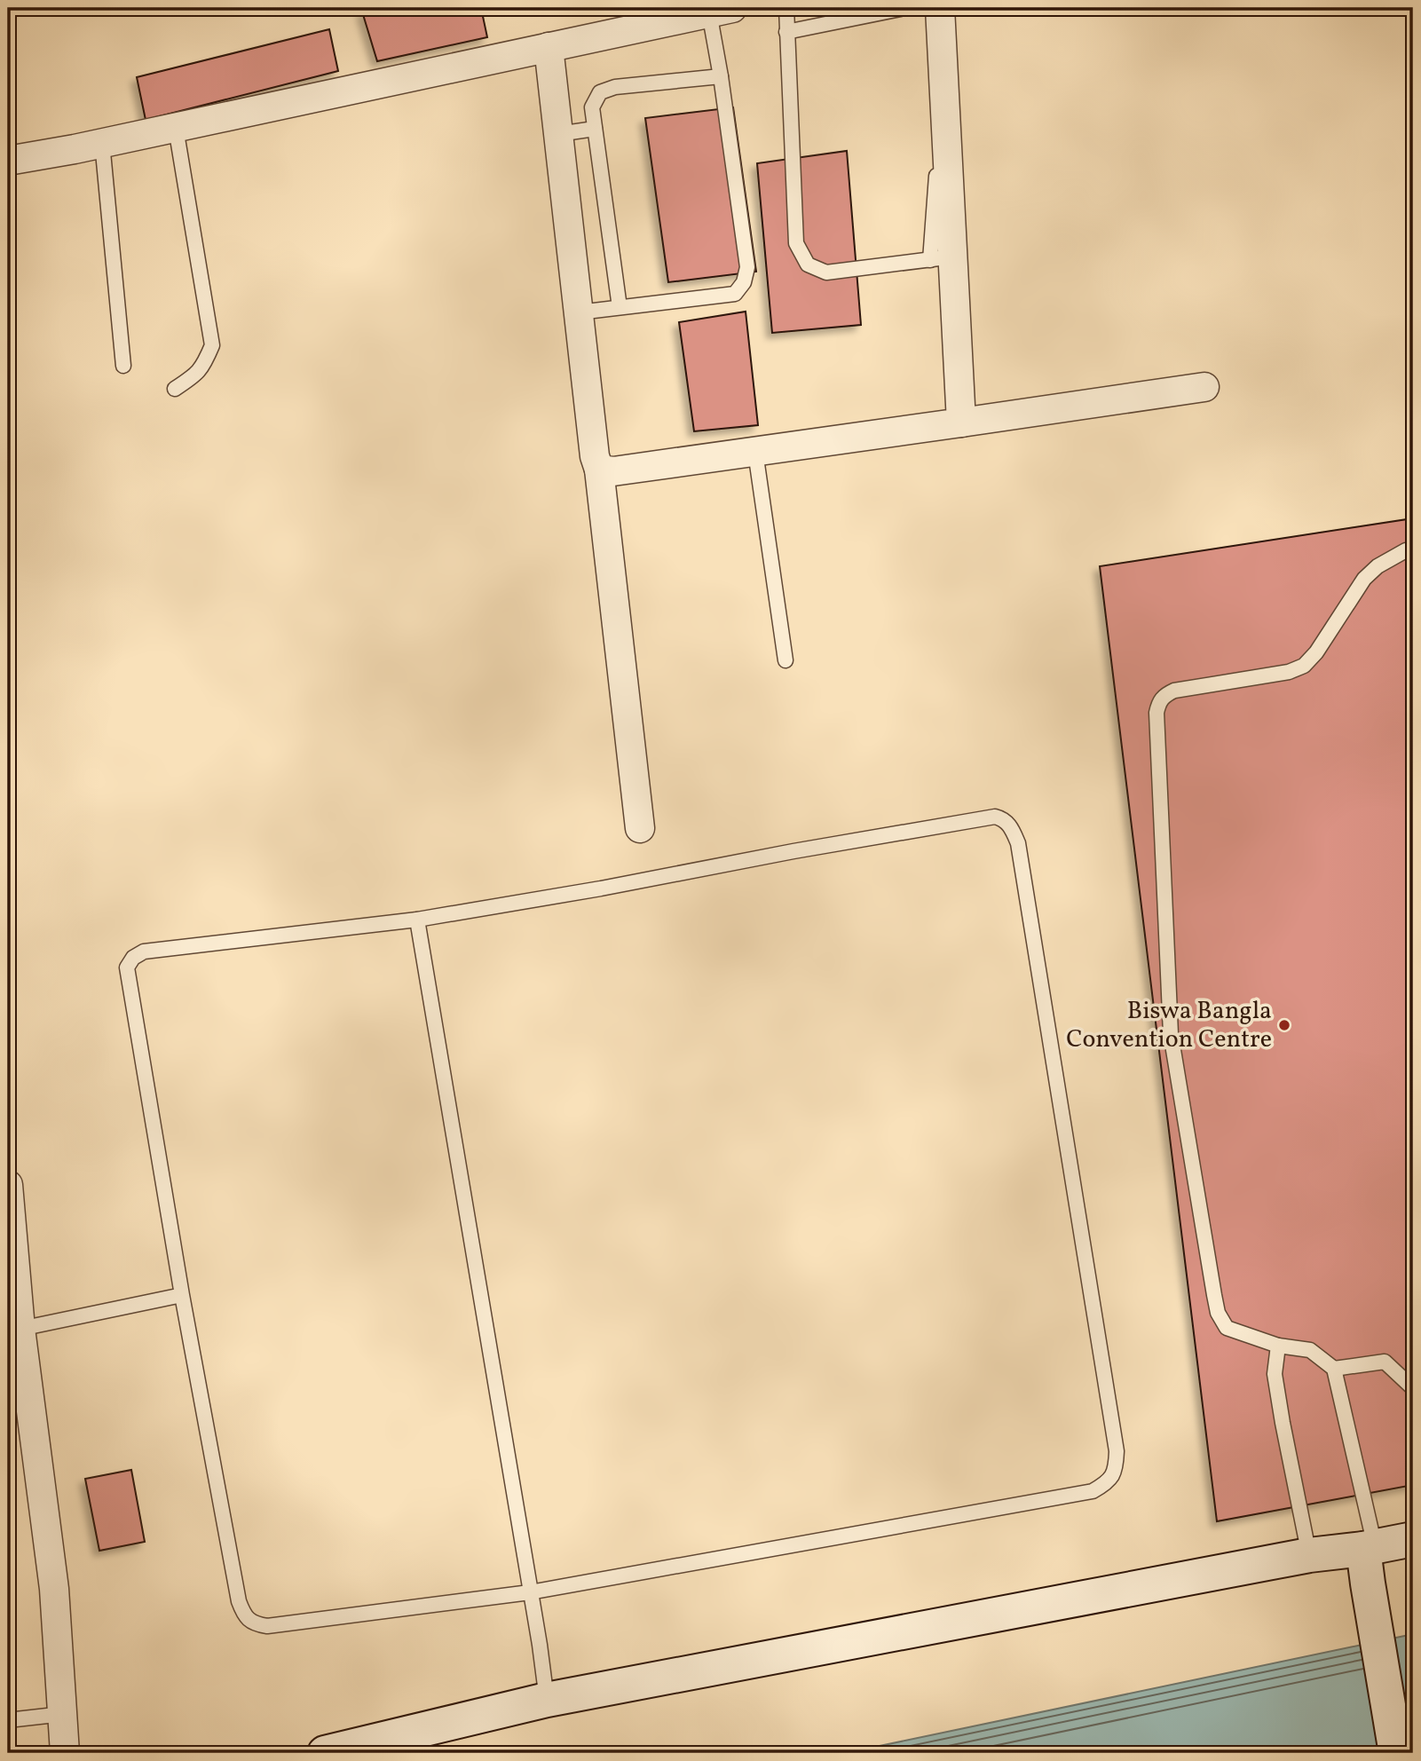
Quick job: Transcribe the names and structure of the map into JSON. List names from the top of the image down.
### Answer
{
  "places": ["Biswa Bangla Convention Centre"]
}
